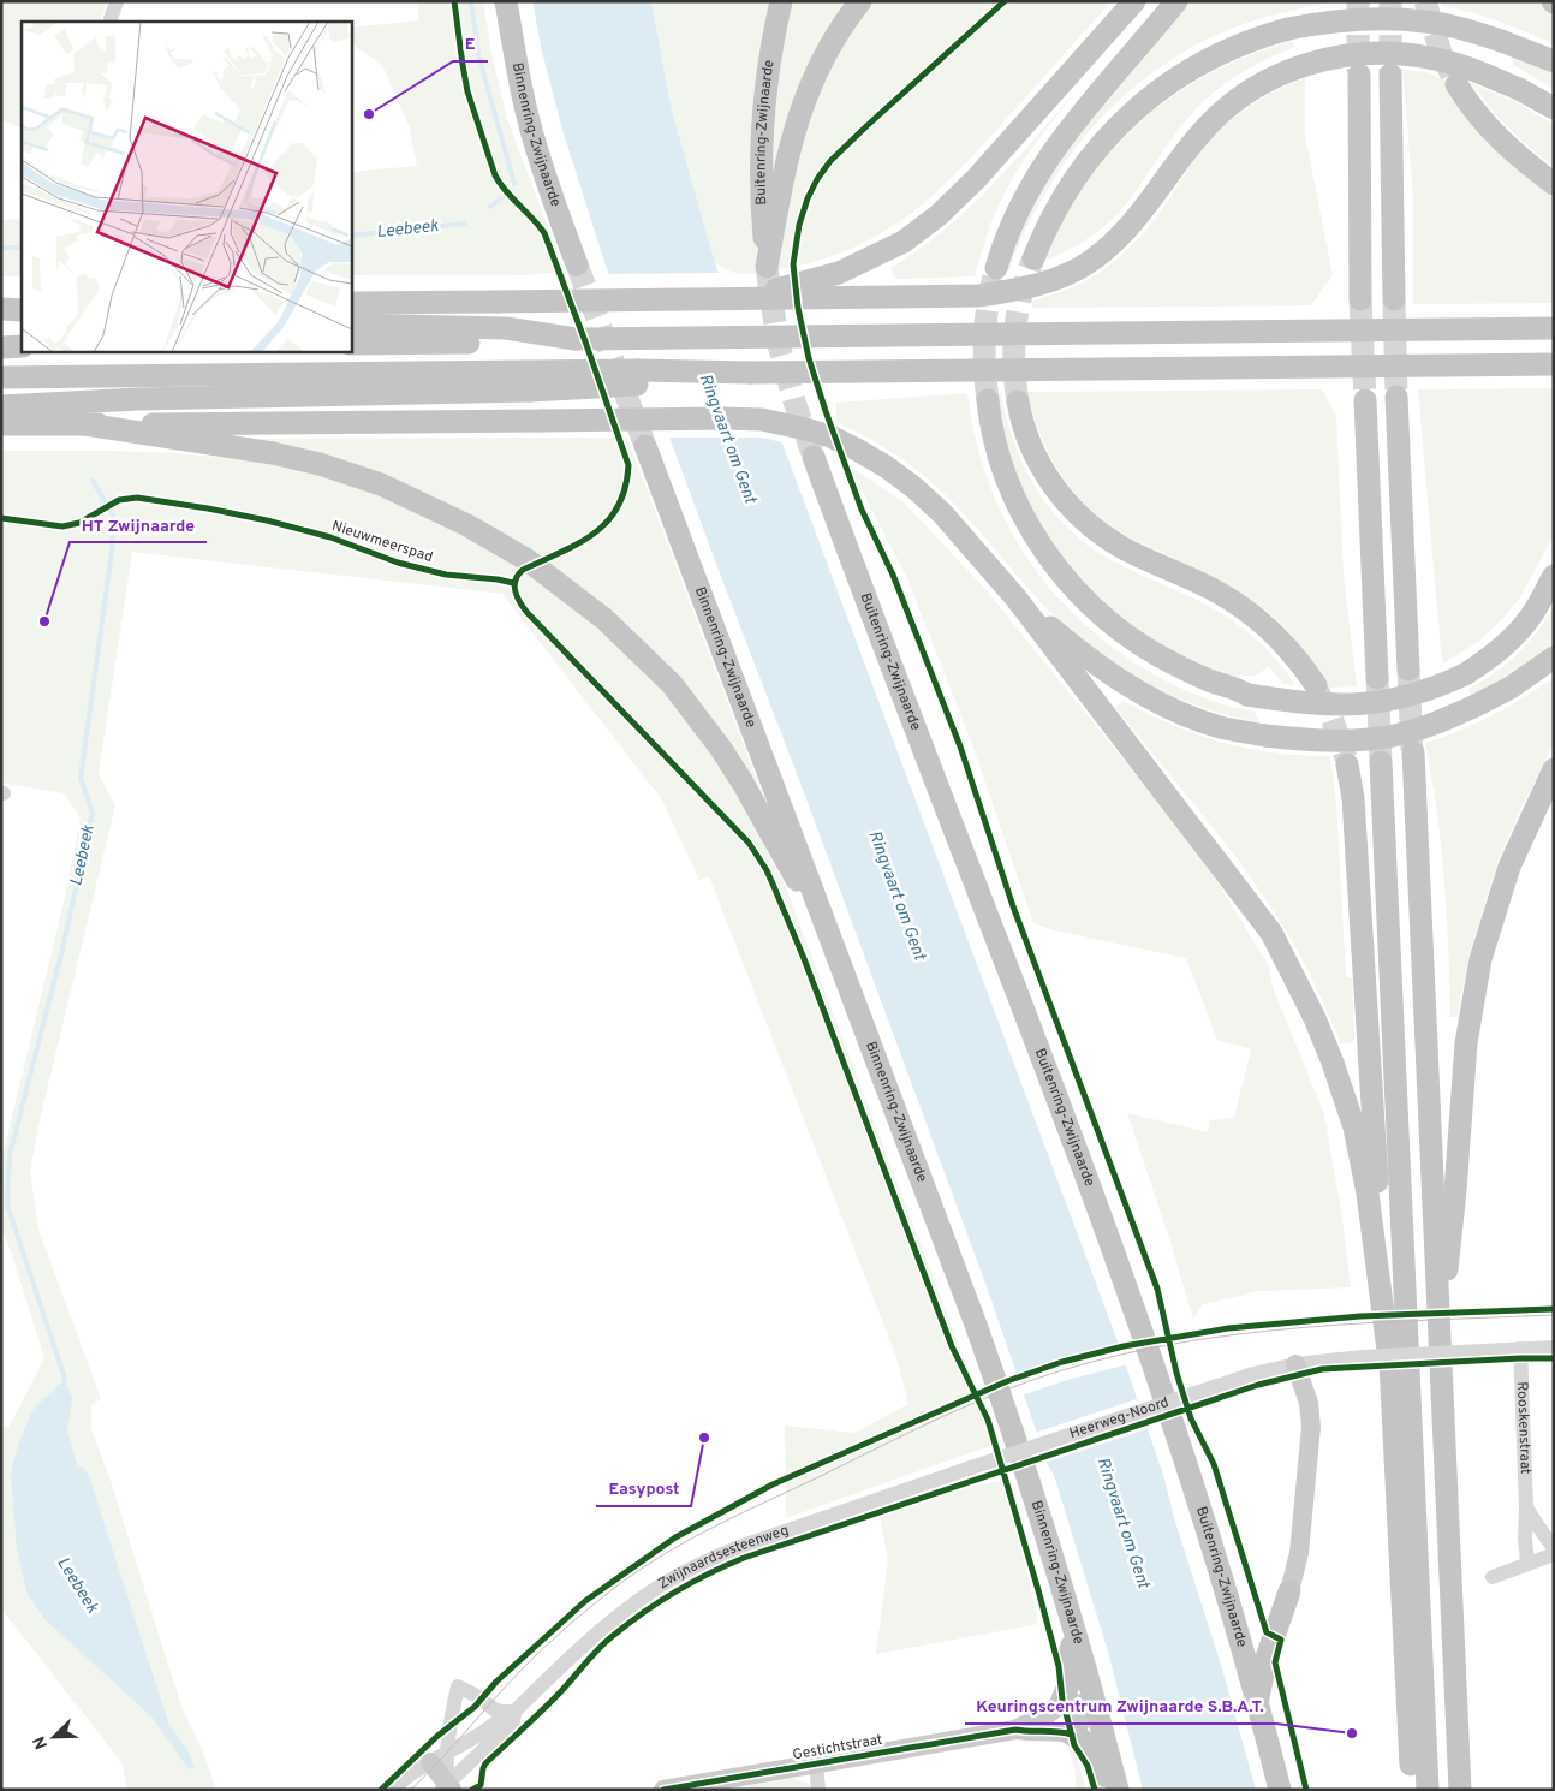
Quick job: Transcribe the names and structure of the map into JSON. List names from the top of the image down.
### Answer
{
  "streets": {
    "highway": ["Buitenring-Zwijnaarde", "Binnenring-Zwijnaarde"],
    "main road": ["Gestichtstraat"],
    "street": ["Heerweg-Noord", "Rooskenstraat", "Zwijnaardsesteenweg"],
    "cycle path": ["Nieuwmeerspad"]
  },
  "crossings": [
    ["Heerweg-Noord", "Rooskenstraat"],
    ["Heerweg-Noord", "Zwijnaardsesteenweg"]
  ],
  "water": ["Leebeek", "Ringvaart om Gent"],
  "places": [
    "E",
    "HT Zwijnaarde",
    "Easypost",
    "Keuringscentrum Zwijnaarde S.B.A.T."
  ],
  "north": "bottom left"
}
